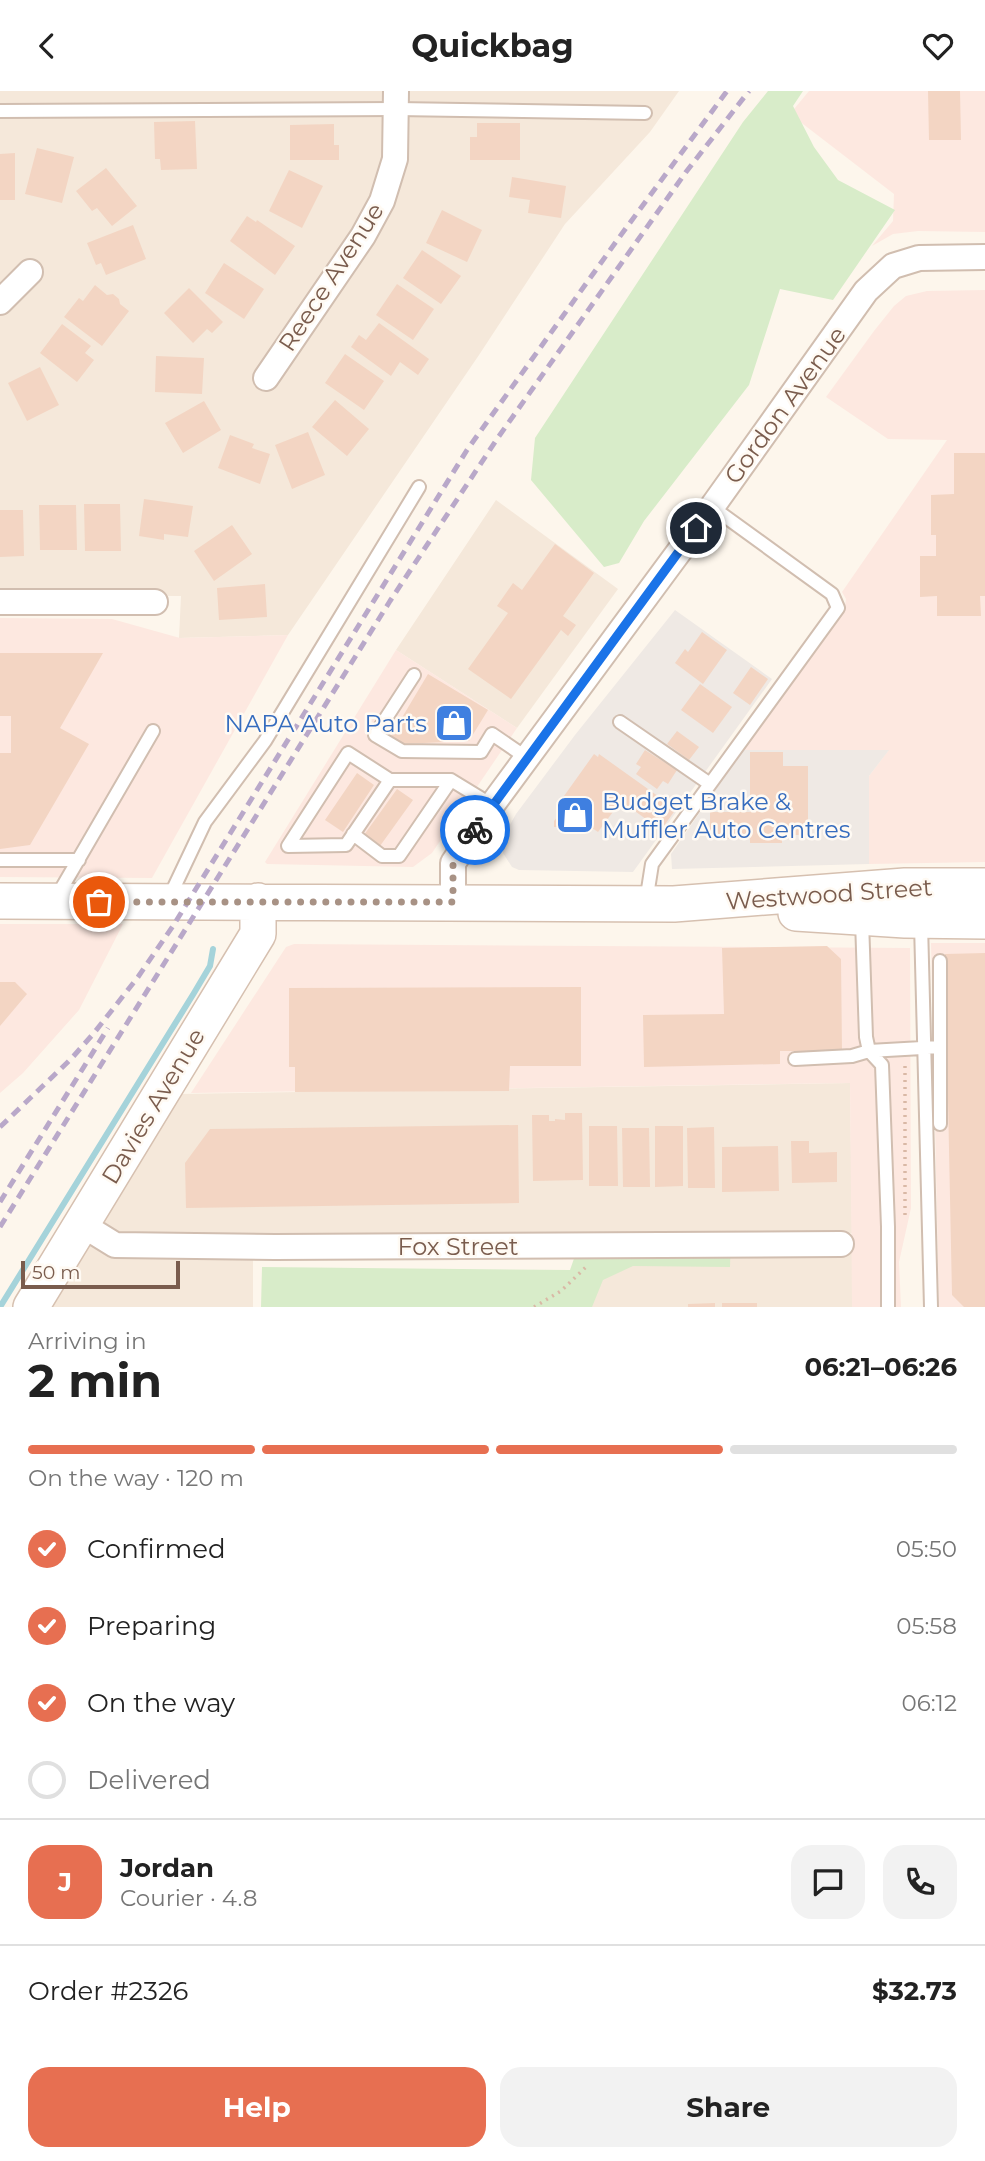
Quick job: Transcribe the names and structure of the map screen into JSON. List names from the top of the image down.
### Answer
{
  "streets": {
    "main road": ["Westwood Street", "Davies Avenue"],
    "street": ["Reece Avenue", "Gordon Avenue", "Fox Street"]
  },
  "crossings": [
    ["Gordon Avenue", "Westwood Street"],
    ["Westwood Street", "Davies Avenue"],
    ["Davies Avenue", "Fox Street"]
  ],
  "places": {
    "shop": ["NAPA Auto Parts", "Budget Brake & Muffler Auto Centres"]
  },
  "scale_bar": "50 m",
  "page": {
    "header": "Quickbag",
    "scale": "50 m",
    "heading": ["2 min", "Arriving in", "06:21–06:26"],
    "panel": [
      "Jordan",
      "Courier · 4.8",
      "Order #2326",
      "$32.73"
    ],
    "bar": "On the way · 120 m",
    "list": [
      ["Confirmed", "05:50"],
      ["Preparing", "05:58"],
      ["On the way", "06:12"],
      "Delivered"
    ],
    "round": "J",
    "buttons": ["Help", "Share"]
  }
}
